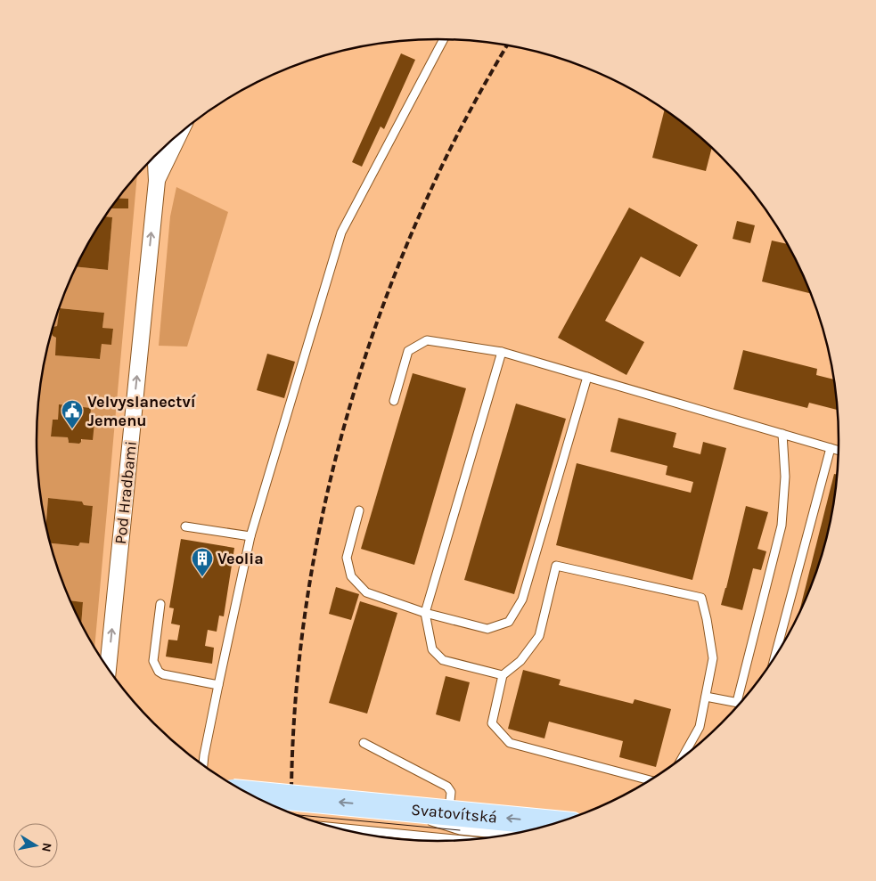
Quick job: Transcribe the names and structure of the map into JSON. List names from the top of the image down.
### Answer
{
  "streets": {
    "main road": ["Svatovítská"],
    "street": ["Pod Hradbami"]
  },
  "one_way": ["Pod Hradbami", "Svatovítská"],
  "places": {
    "public building": ["Velvyslanectví Jemenu"],
    "building": ["Veolia"]
  },
  "north": "right"
}
